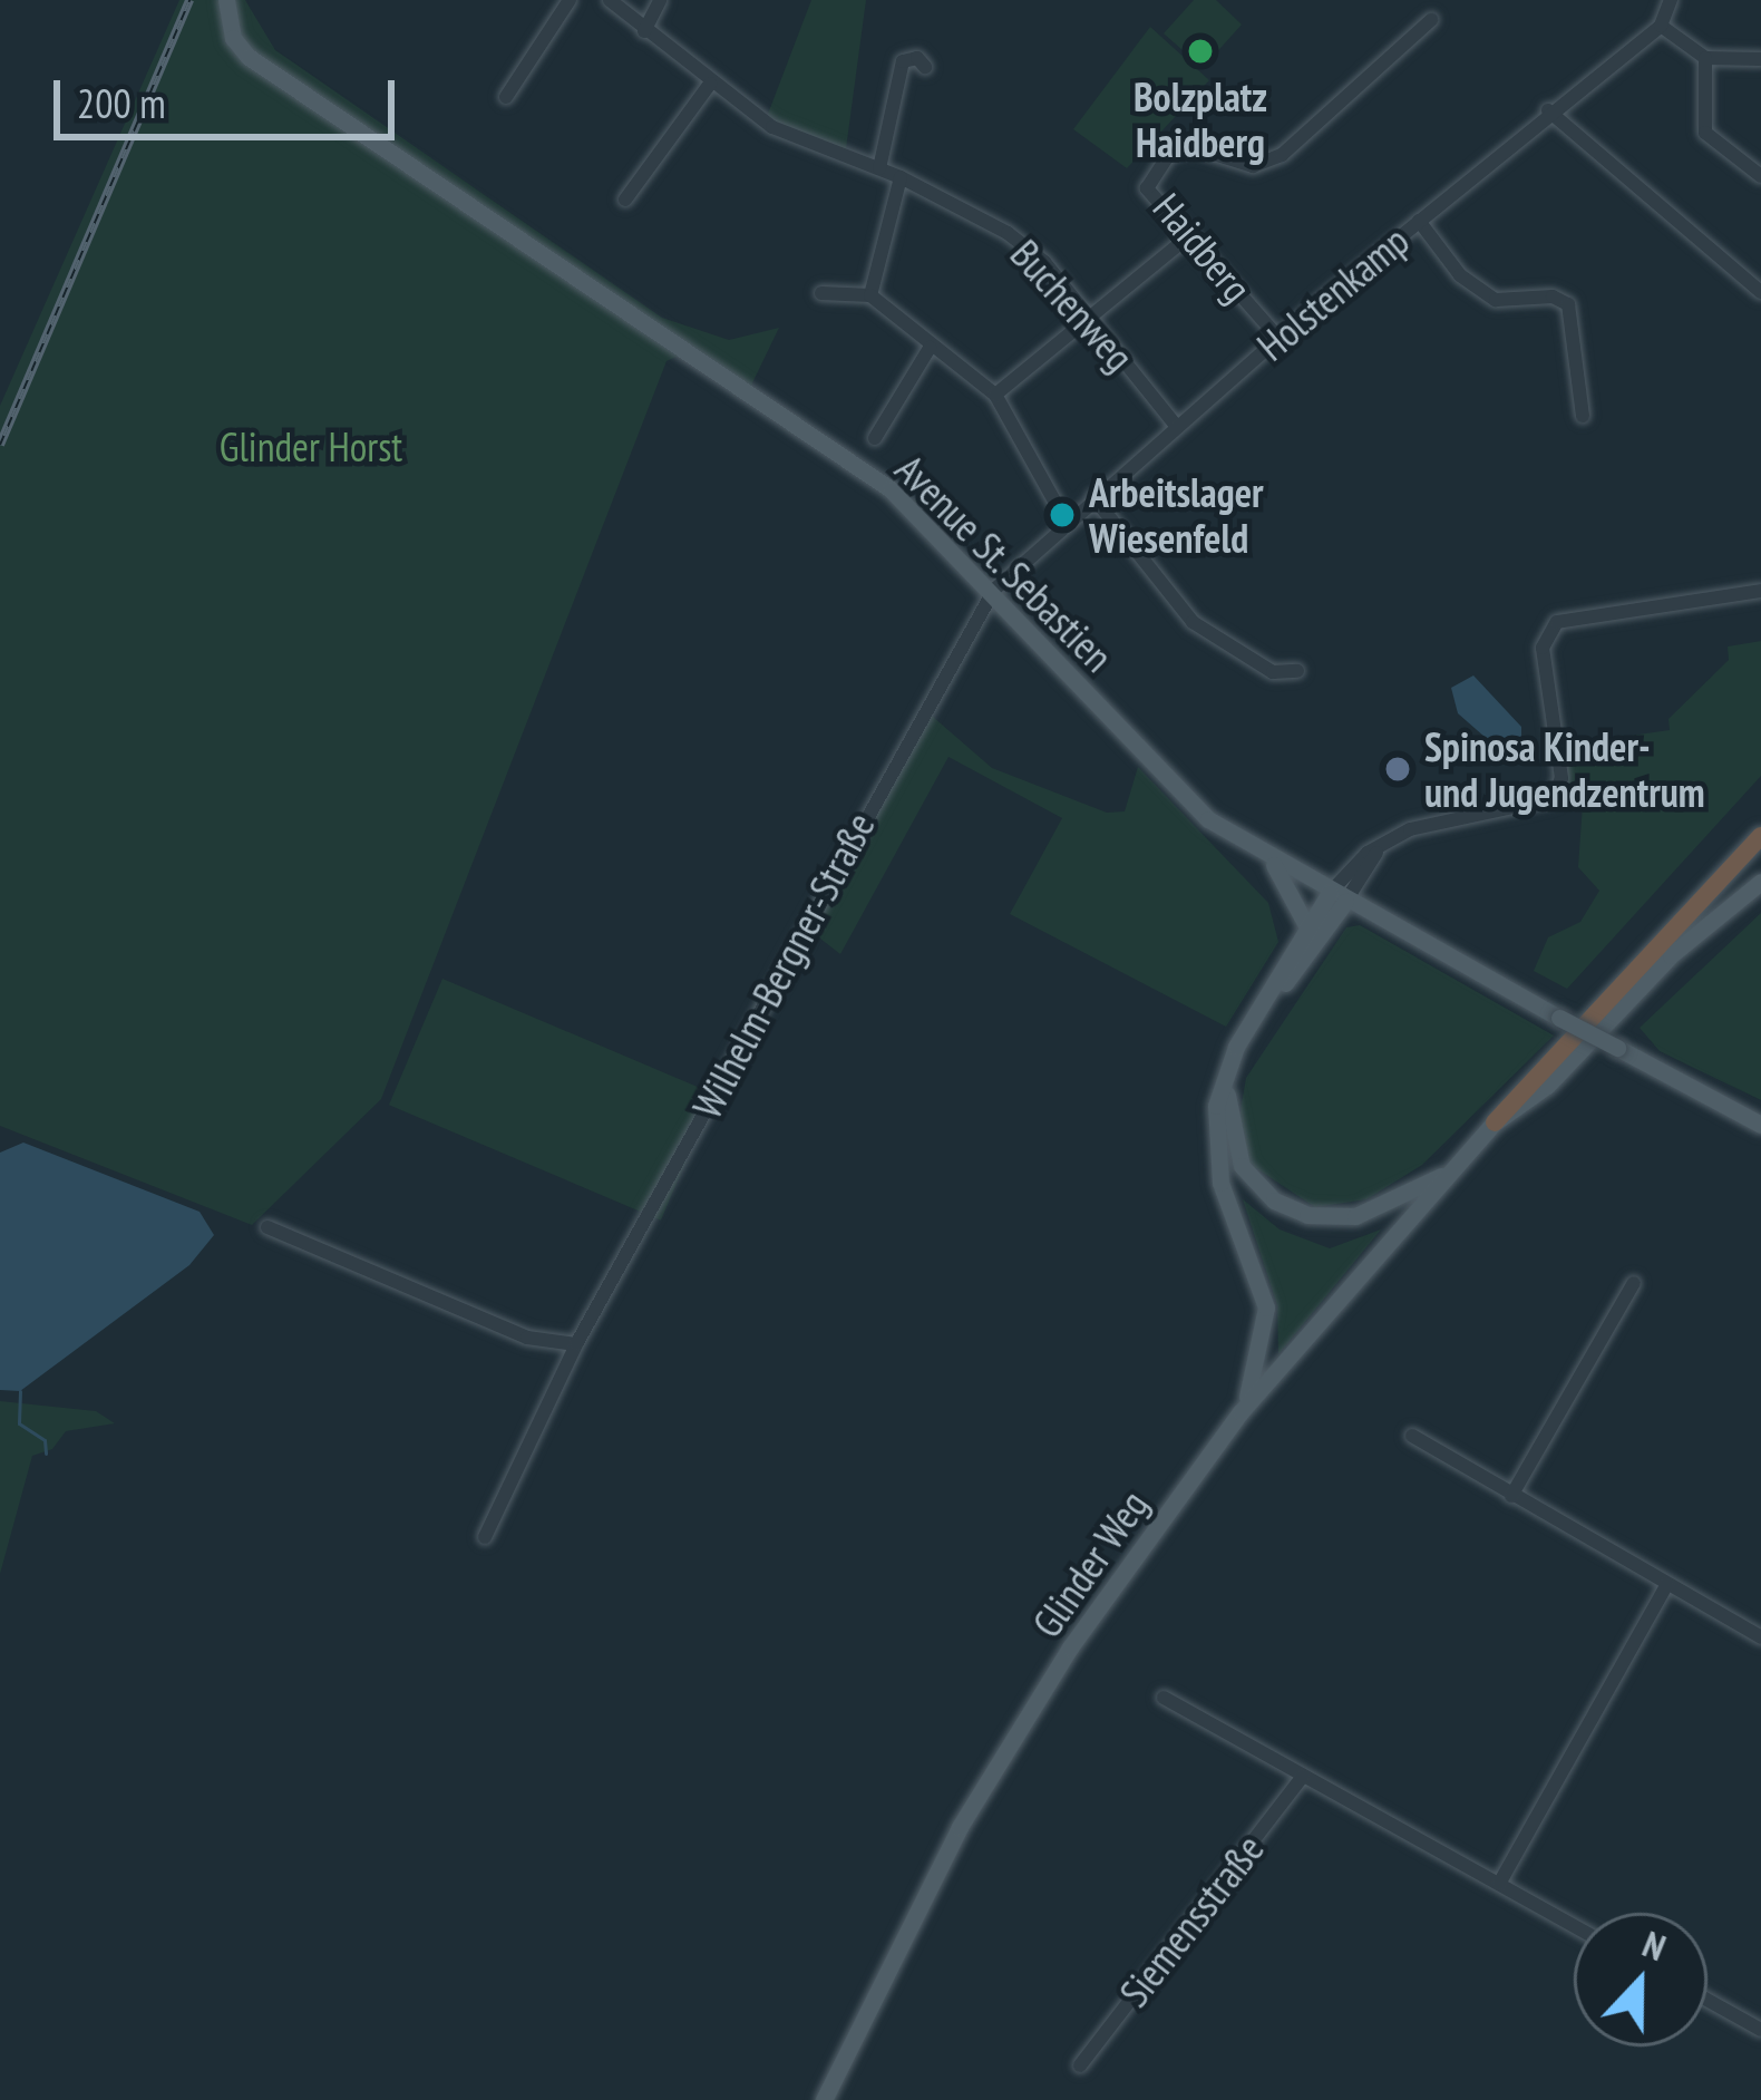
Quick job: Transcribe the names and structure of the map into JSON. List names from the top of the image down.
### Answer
{
  "streets": {
    "main road": ["Avenue St. Sebastien", "Glinder Weg"],
    "street": [
      "Haidberg",
      "Holstenkamp",
      "Buchenweg",
      "Wilhelm-Bergner-Straße",
      "Siemensstraße"
    ]
  },
  "crossings": [
    ["Haidberg", "Holstenkamp"],
    ["Holstenkamp", "Buchenweg"],
    ["Holstenkamp", "Avenue St. Sebastien"],
    ["Holstenkamp", "Wilhelm-Bergner-Straße"],
    ["Avenue St. Sebastien", "Wilhelm-Bergner-Straße"]
  ],
  "parks": ["Glinder Horst"],
  "places": ["Bolzplatz Haidberg", "Arbeitslager Wiesenfeld", "Spinosa Kinder- und Jugendzentrum"],
  "scale_bar": "200 m",
  "north": "top"
}
